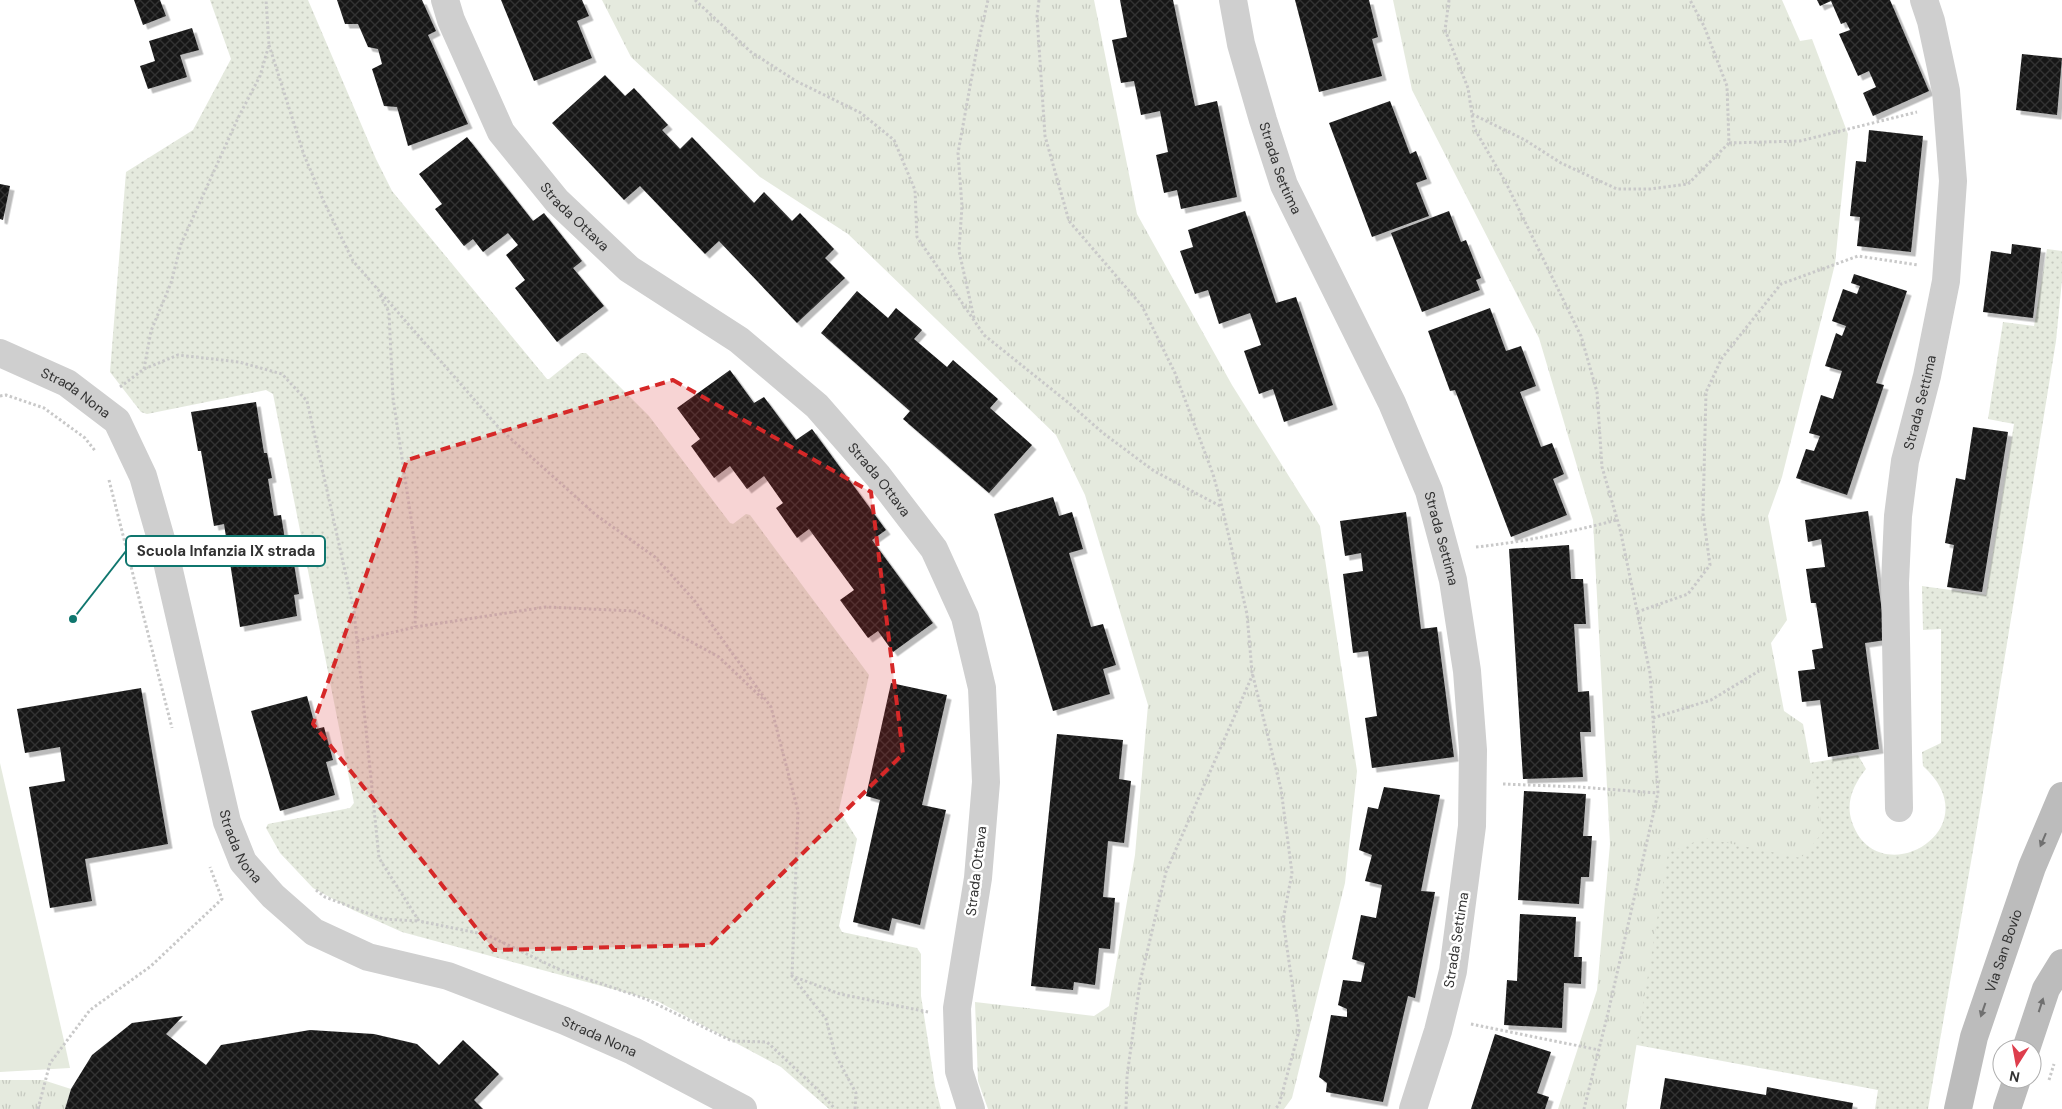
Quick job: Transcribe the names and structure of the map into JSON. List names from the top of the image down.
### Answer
{
  "streets": {
    "main road": ["Via San Bovio"],
    "street": ["Strada Settima", "Strada Ottava", "Strada Nona"]
  },
  "places": ["Scuola Infanzia IX strada"],
  "north": "bottom"
}
